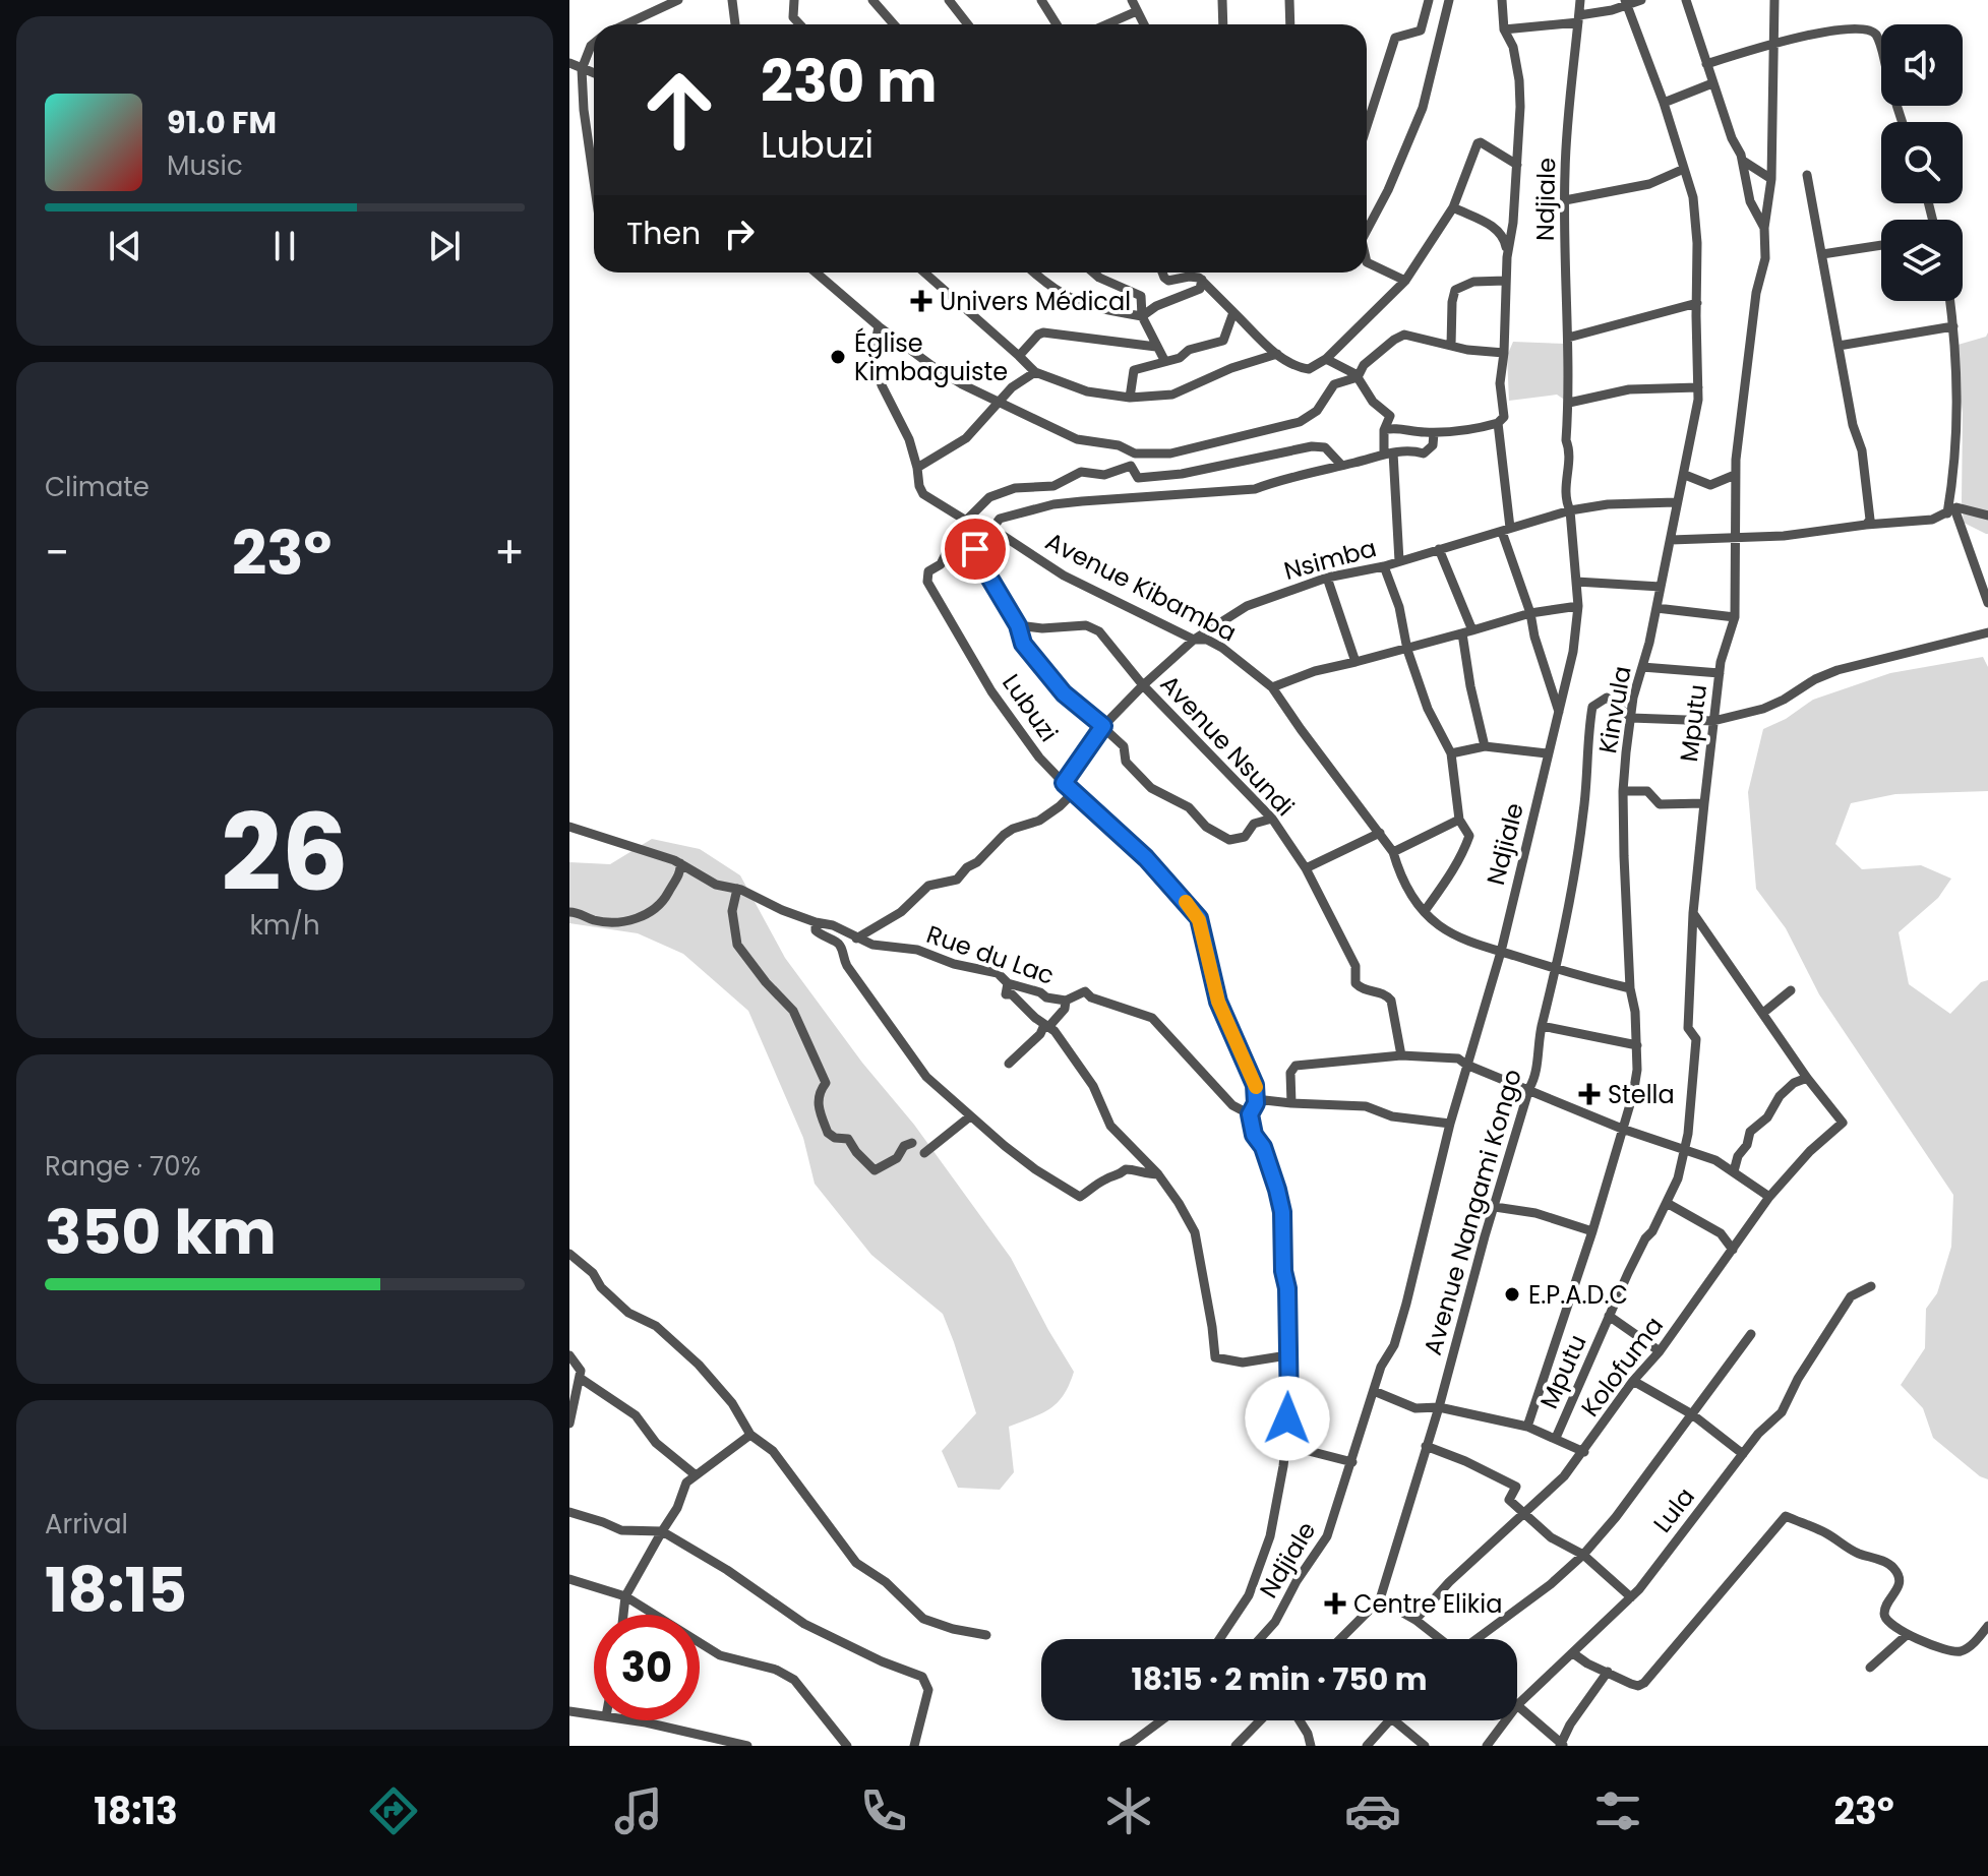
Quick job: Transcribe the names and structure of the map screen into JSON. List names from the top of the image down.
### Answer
{
  "streets": {
    "street": [
      "Ndjiale",
      "Nsimba",
      "Avenue Kibamba",
      "Lubuzi",
      "Kinvula",
      "Mputu",
      "Avenue Nsundi",
      "Rue du Lac",
      "Avenue Nangami Kongo",
      "Kolofuma",
      "Lula"
    ]
  },
  "crossings": [
    ["Ndjiale", "Nsimba"],
    ["Ndjiale", "Avenue Kibamba"],
    ["Nsimba", "Avenue Kibamba"],
    ["Nsimba", "Lubuzi"],
    ["Nsimba", "Kinvula"],
    ["Nsimba", "Avenue Nsundi"],
    ["Avenue Kibamba", "Lubuzi"],
    ["Avenue Kibamba", "Kinvula"],
    ["Avenue Kibamba", "Avenue Nangami Kongo"],
    ["Kinvula", "Avenue Nangami Kongo"]
  ],
  "places": {
    "health": ["Univers Médical", "Stella", "Centre Elikia"],
    "other": ["Église Kimbaguiste", "E.P.A.D.C"]
  },
  "page": {
    "turn": ["230 m", "Lubuzi"],
    "song": ["91.0 FM", "Music"],
    "then": "Then",
    "tile": [
      "Climate",
      ["26", "km/h"],
      ["Range · 70%", "350 km"],
      ["Arrival", "18:15"]
    ],
    "heat": ["−", "23°", "+"],
    "limit": "30",
    "trip": "18:15 · 2 min · 750 m",
    "tabs": ["18:13", "23°"]
  }
}
